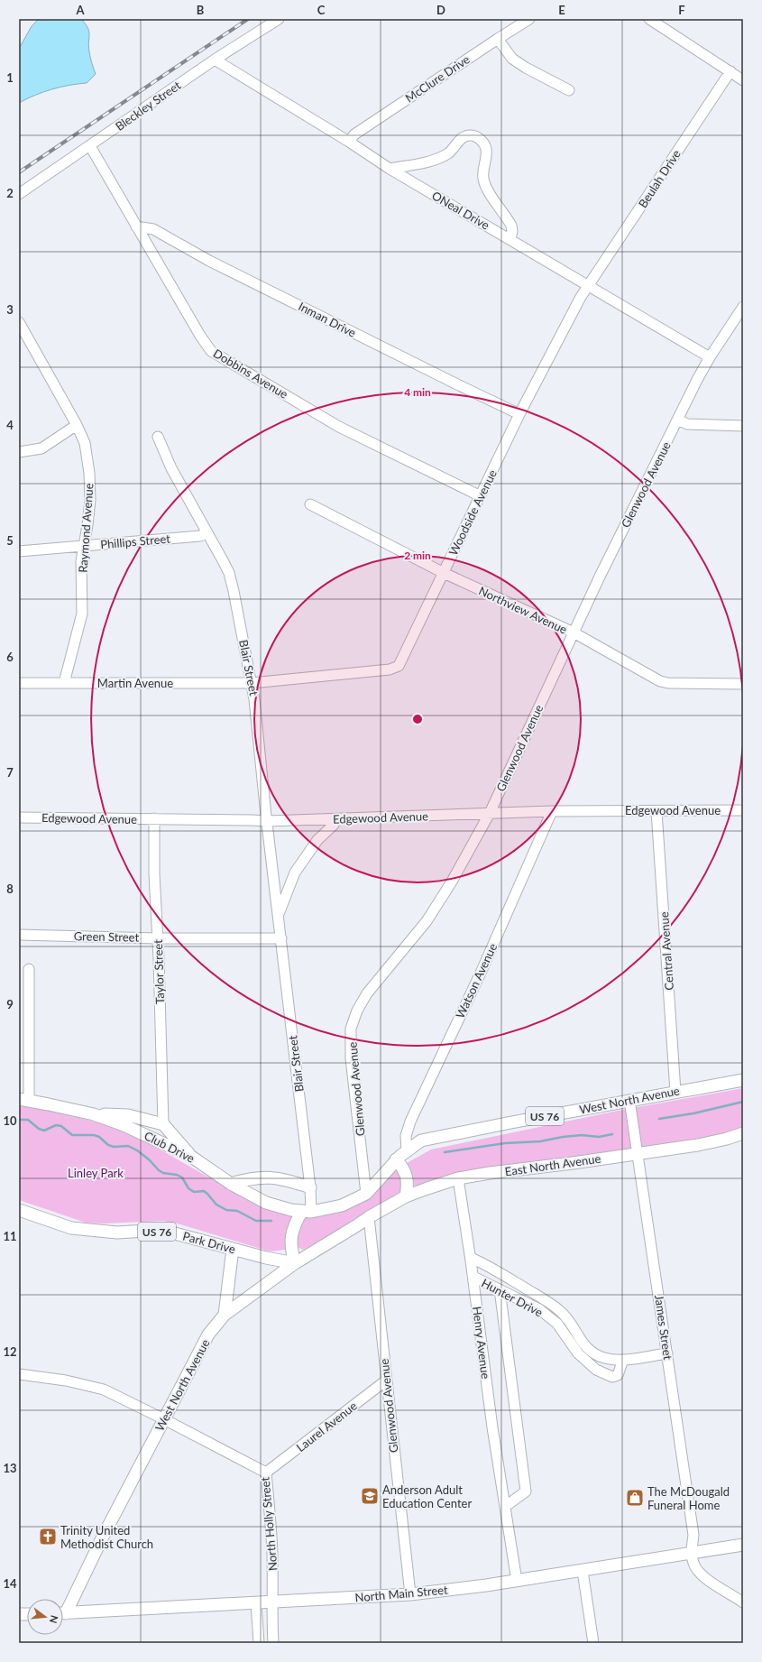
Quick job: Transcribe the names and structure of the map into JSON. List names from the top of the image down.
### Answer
{
  "streets": {
    "main road": [
      "West North Avenue",
      "US 76",
      "Club Drive",
      "East North Avenue",
      "Park Drive",
      "North Main Street"
    ],
    "street": [
      "McClure Drive",
      "Bleckley Street",
      "Beulah Drive",
      "ONeal Drive",
      "Inman Drive",
      "Dobbins Avenue",
      "Glenwood Avenue",
      "Woodside Avenue",
      "Raymond Avenue",
      "Phillips Street",
      "Northview Avenue",
      "Blair Street",
      "Martin Avenue",
      "Edgewood Avenue",
      "Green Street",
      "Central Avenue",
      "Taylor Street",
      "Watson Avenue",
      "Hunter Drive",
      "James Street",
      "Henry Avenue",
      "Laurel Avenue",
      "North Holly Street"
    ]
  },
  "crossings": [
    ["McClure Drive", "ONeal Drive"],
    ["Bleckley Street", "ONeal Drive"],
    ["Bleckley Street", "Dobbins Avenue"],
    ["Beulah Drive", "ONeal Drive"],
    ["Beulah Drive", "Woodside Avenue"],
    ["ONeal Drive", "Glenwood Avenue"],
    ["ONeal Drive", "Woodside Avenue"],
    ["Inman Drive", "Dobbins Avenue"],
    ["Inman Drive", "Woodside Avenue"],
    ["Dobbins Avenue", "Woodside Avenue"],
    ["Glenwood Avenue", "Northview Avenue"],
    ["Glenwood Avenue", "Edgewood Avenue"],
    ["Glenwood Avenue", "West North Avenue"],
    ["Glenwood Avenue", "US 76"],
    ["Glenwood Avenue", "East North Avenue"],
    ["Glenwood Avenue", "Laurel Avenue"],
    ["Glenwood Avenue", "North Main Street"],
    ["Woodside Avenue", "Northview Avenue"],
    ["Woodside Avenue", "Blair Street"],
    ["Woodside Avenue", "Martin Avenue"],
    ["Raymond Avenue", "Phillips Street"],
    ["Raymond Avenue", "Martin Avenue"],
    ["Phillips Street", "Blair Street"],
    ["Blair Street", "Martin Avenue"],
    ["Blair Street", "Edgewood Avenue"],
    ["Blair Street", "Green Street"],
    ["Blair Street", "US 76"],
    ["Blair Street", "Club Drive"],
    ["Edgewood Avenue", "Central Avenue"],
    ["Edgewood Avenue", "Taylor Street"],
    ["Edgewood Avenue", "Watson Avenue"],
    ["Green Street", "Taylor Street"],
    ["Central Avenue", "West North Avenue"],
    ["Watson Avenue", "West North Avenue"],
    ["West North Avenue", "US 76"],
    ["West North Avenue", "East North Avenue"],
    ["West North Avenue", "Park Drive"],
    ["West North Avenue", "James Street"],
    ["West North Avenue", "North Holly Street"],
    ["US 76", "Club Drive"],
    ["East North Avenue", "James Street"],
    ["East North Avenue", "Henry Avenue"],
    ["Hunter Drive", "James Street"],
    ["Hunter Drive", "Henry Avenue"],
    ["James Street", "North Main Street"],
    ["Henry Avenue", "North Main Street"],
    ["Laurel Avenue", "North Holly Street"],
    ["North Holly Street", "North Main Street"]
  ],
  "parks": ["Linley Park"],
  "places": {
    "school or university": ["Anderson Adult Education Center"],
    "shop": ["The McDougald Funeral Home"],
    "church": ["Trinity United Methodist Church"]
  },
  "north": "right",
  "grid": {
    "columns": [
      "A",
      "B",
      "C",
      "D",
      "E",
      "F"
    ],
    "rows": [
      "1",
      "2",
      "3",
      "4",
      "5",
      "6",
      "7",
      "8",
      "9",
      "10",
      "11",
      "12",
      "13",
      "14"
    ]
  },
  "rings": ["4 min", "2 min"]
}
